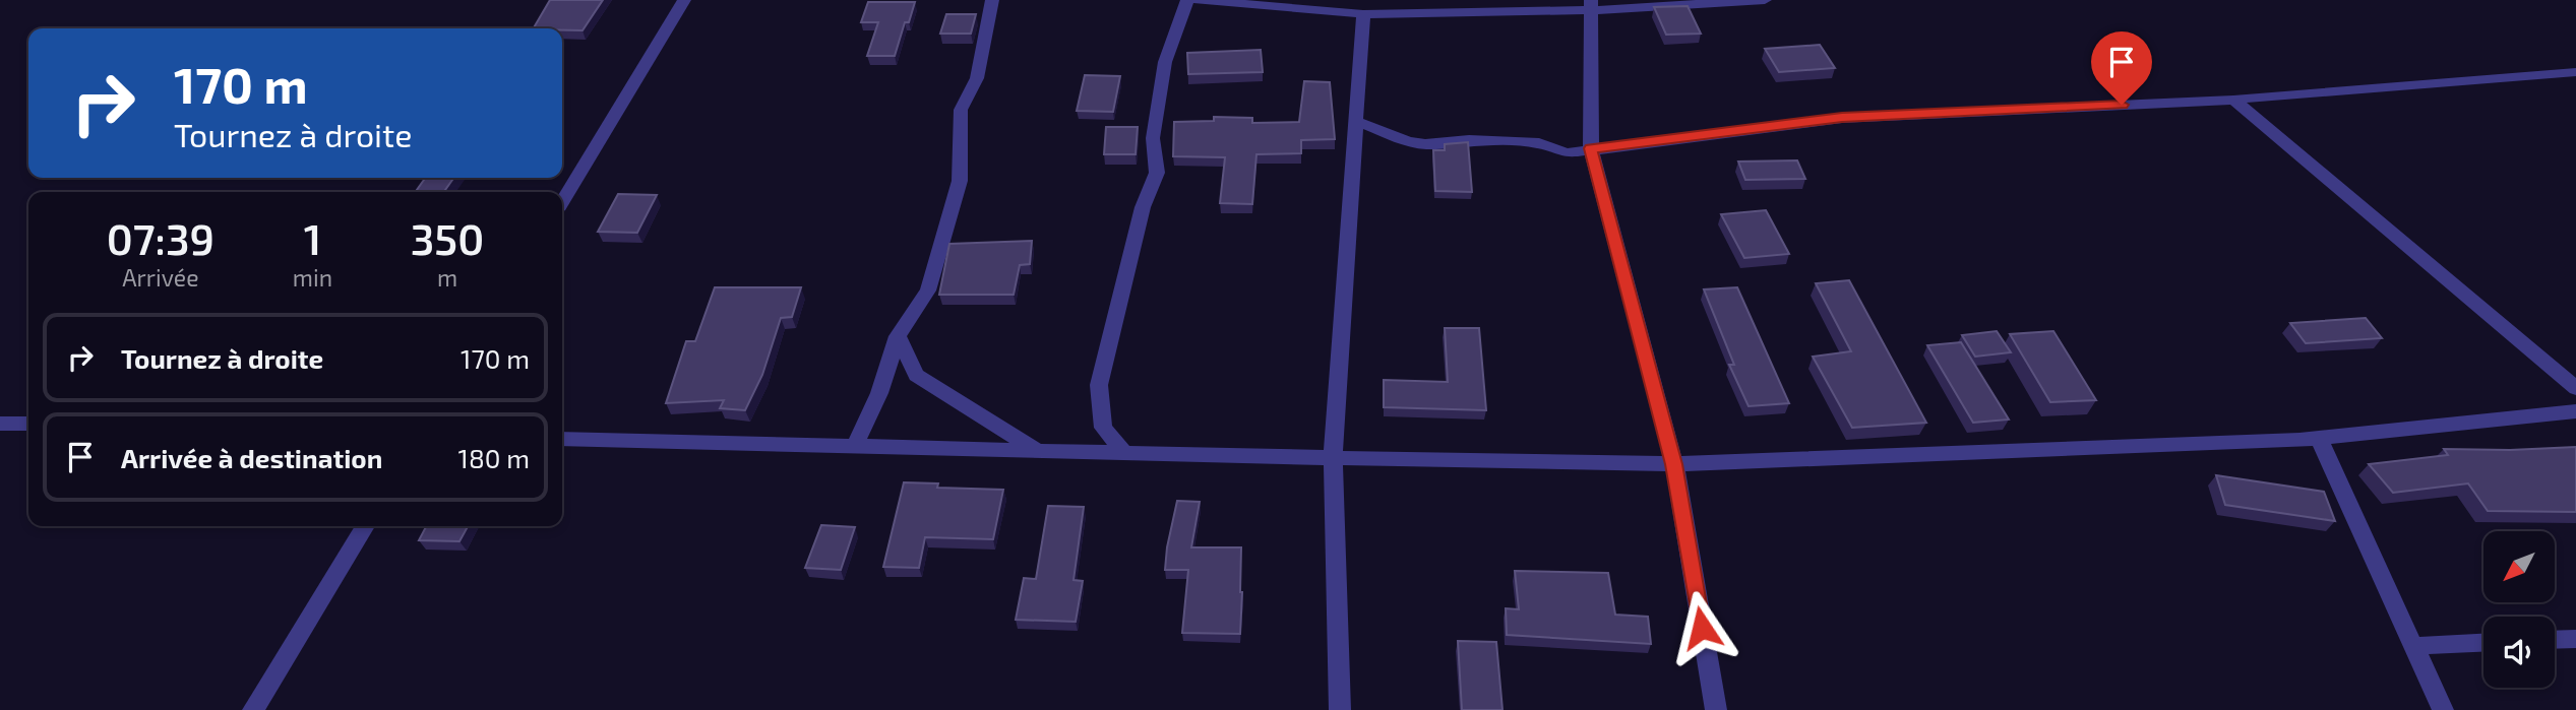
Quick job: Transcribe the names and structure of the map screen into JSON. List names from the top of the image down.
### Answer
{
  "north": "bottom left",
  "page": {
    "turn": ["170 m", "Tournez à droite"],
    "eta": [
      "07:39",
      "Arrivée",
      "1",
      "min",
      "350",
      "m"
    ],
    "list": [
      {
        "name": "Tournez à droite",
        "value": "170 m"
      },
      {
        "name": "Arrivée à destination",
        "value": "180 m"
      }
    ]
  }
}
